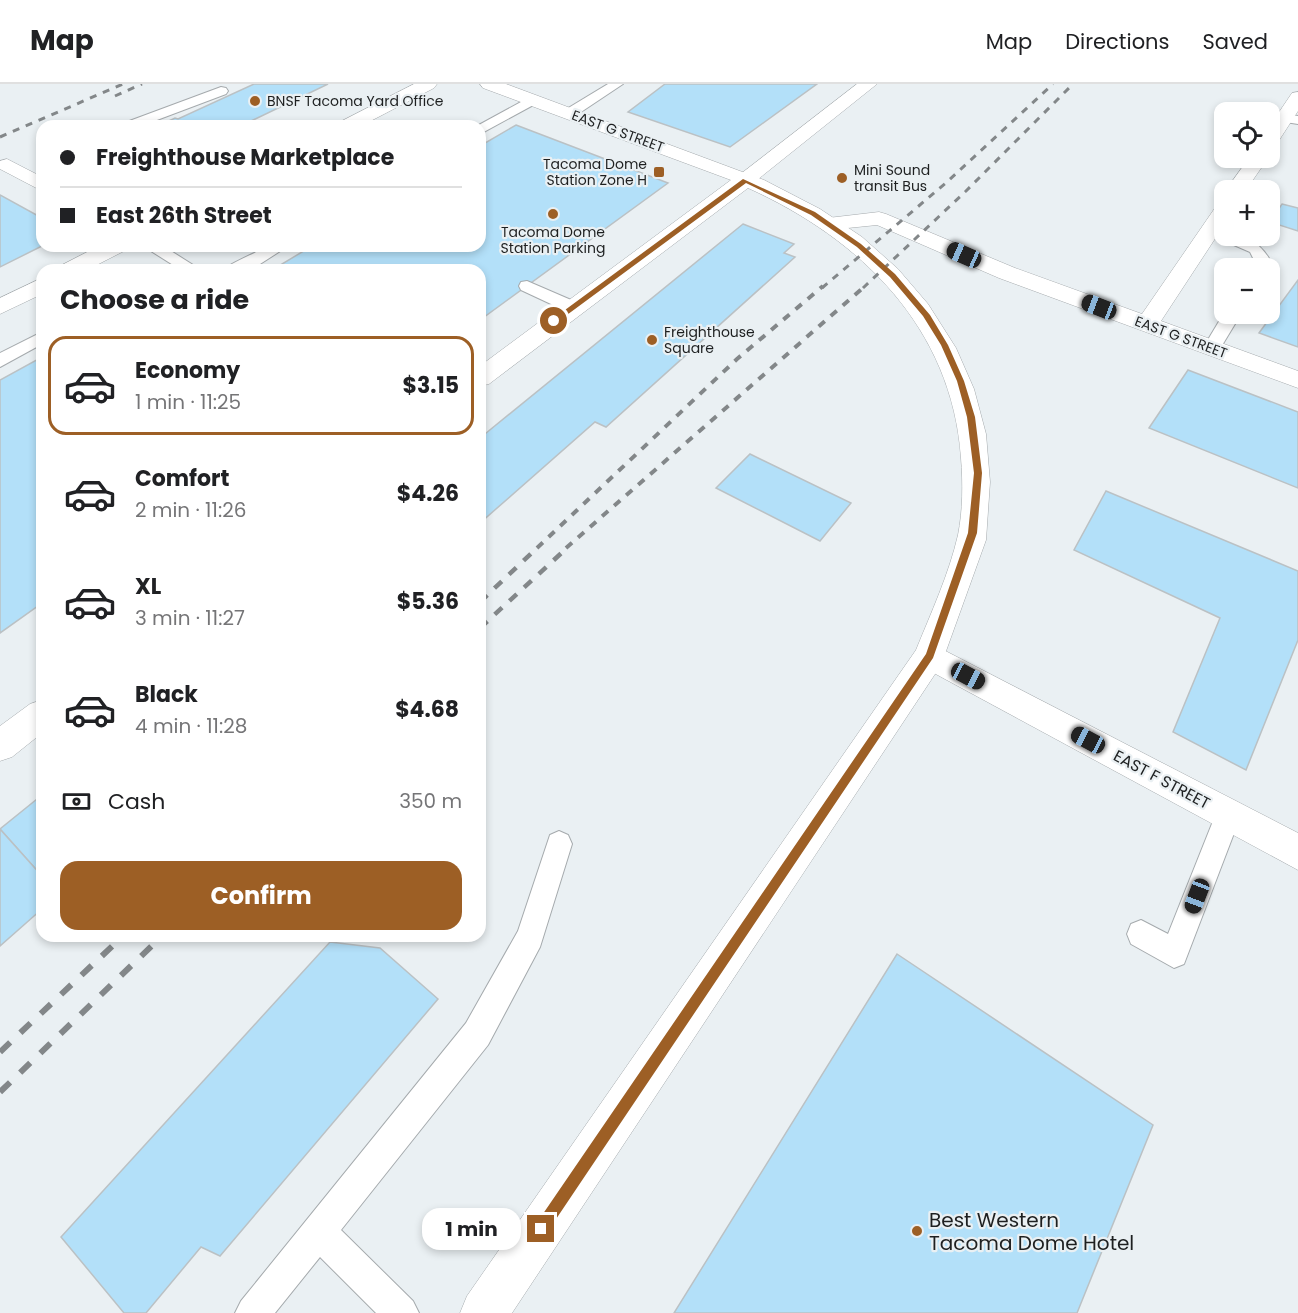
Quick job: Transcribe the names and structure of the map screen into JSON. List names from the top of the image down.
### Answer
{
  "streets": {
    "street": ["EAST G STREET", "EAST F STREET"]
  },
  "crossings": [
    ["EAST G STREET", "EAST F STREET"]
  ],
  "places": {
    "other": [
      "BNSF Tacoma Yard Office",
      "Mini Sound transit Bus",
      "Tacoma Dome Station Parking",
      "Freighthouse Square",
      "Best Western Tacoma Dome Hotel"
    ],
    "transit": ["Tacoma Dome Station Zone H"]
  },
  "page": {
    "header": "Map",
    "nav": ["Map", "Directions", "Saved"],
    "map_buttons": ["+", "−"],
    "banner": ["Freighthouse Marketplace", "East 26th Street"],
    "heading": "Choose a ride",
    "list": [
      {
        "name": "Economy",
        "note": "1 min · 11:25",
        "value": "$3.15"
      },
      {
        "name": "Comfort",
        "note": "2 min · 11:26",
        "value": "$4.26"
      },
      {
        "name": "XL",
        "note": "3 min · 11:27",
        "value": "$5.36"
      },
      {
        "name": "Black",
        "note": "4 min · 11:28",
        "value": "$4.68"
      }
    ],
    "pay": ["Cash", "350 m"],
    "buttons": "Confirm",
    "bubble": "1 min"
  }
}
